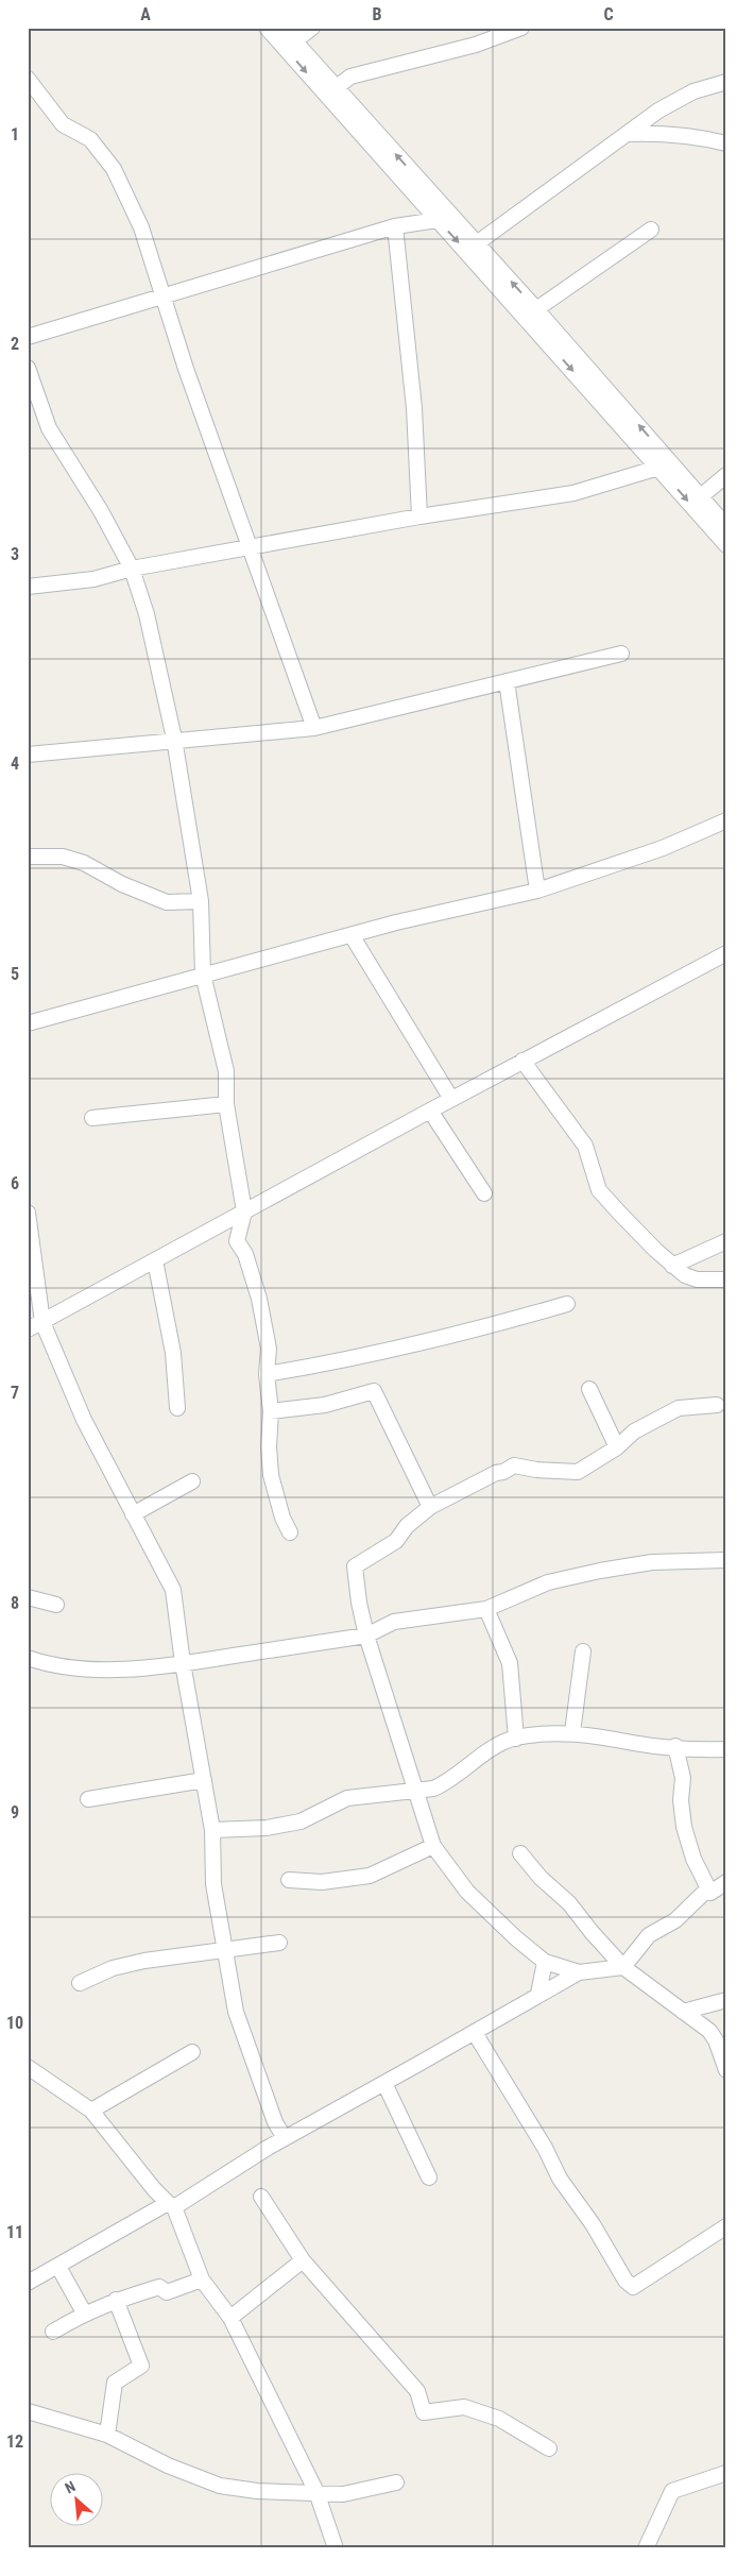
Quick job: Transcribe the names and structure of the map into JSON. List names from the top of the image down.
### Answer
{
  "north": "top left",
  "grid": {
    "columns": ["A", "B", "C"],
    "rows": [
      "1",
      "2",
      "3",
      "4",
      "5",
      "6",
      "7",
      "8",
      "9",
      "10",
      "11",
      "12"
    ]
  }
}
